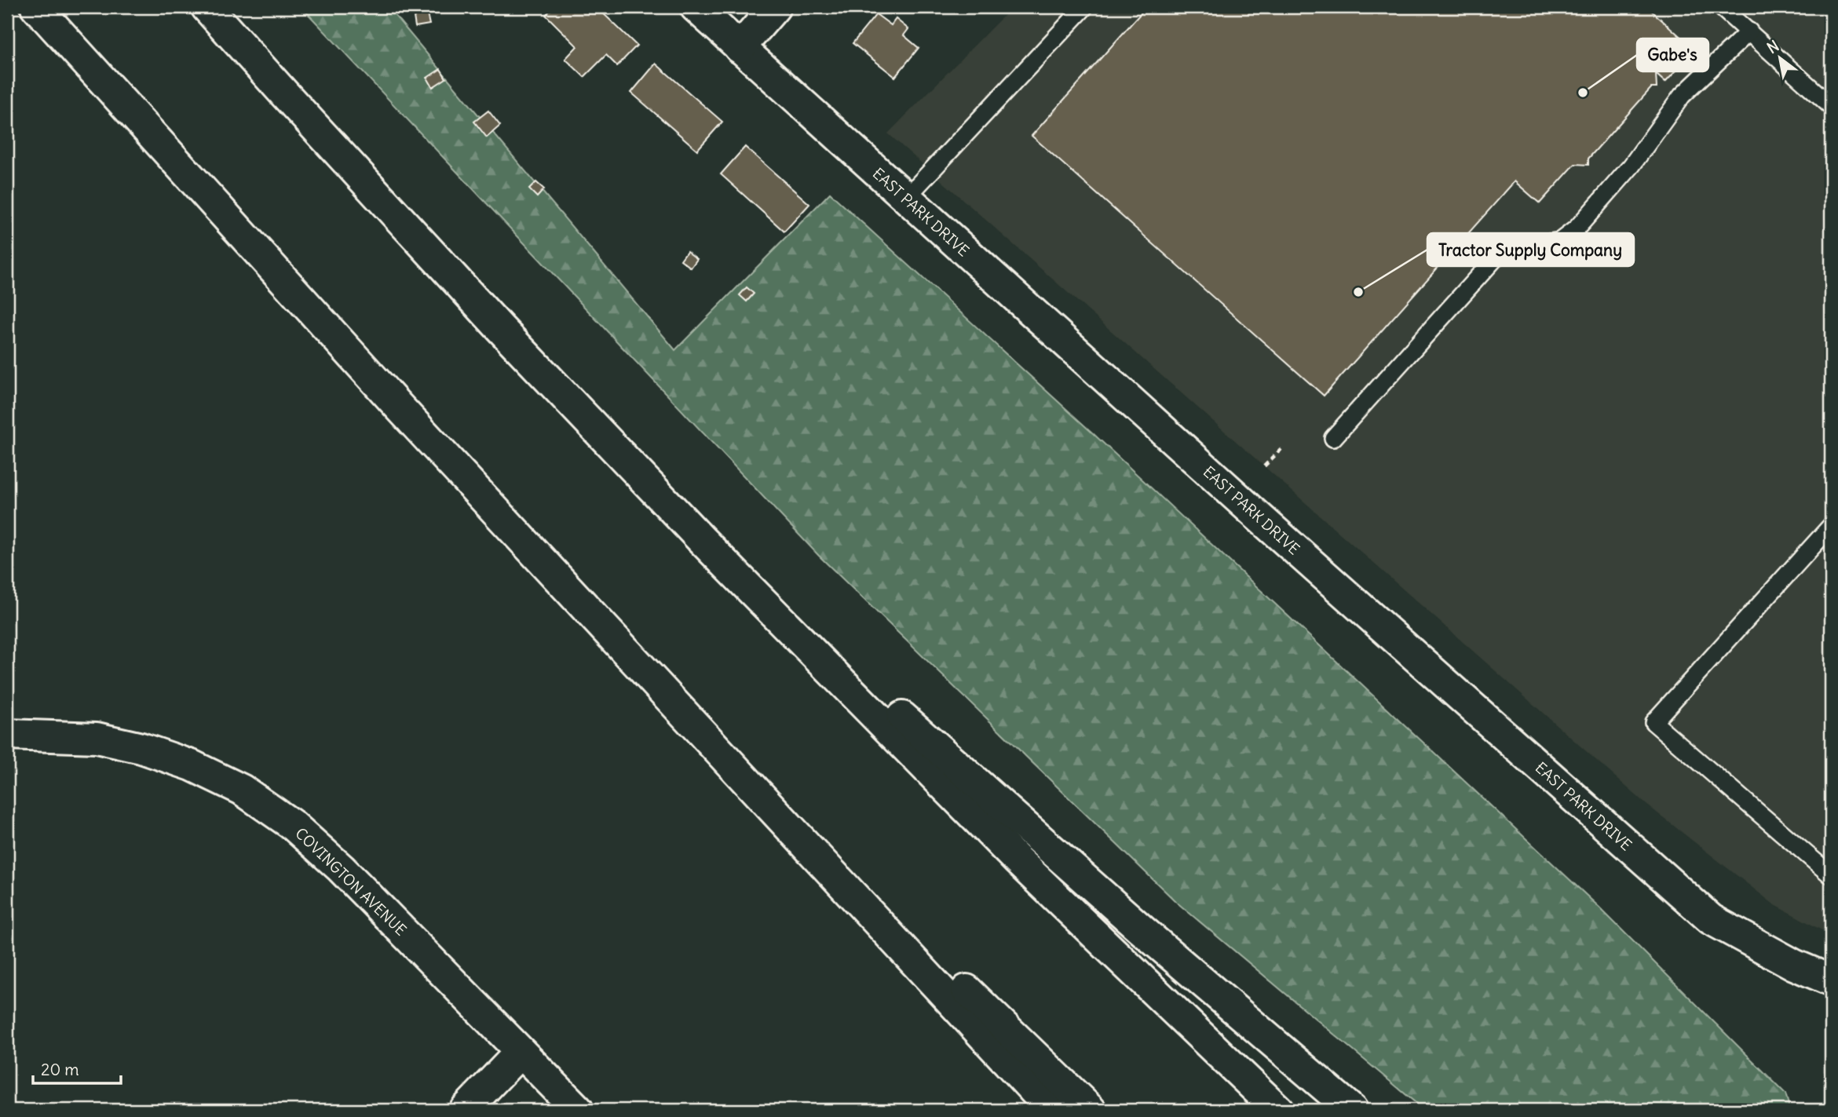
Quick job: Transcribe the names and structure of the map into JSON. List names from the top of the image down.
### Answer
{
  "streets": {
    "main road": ["EAST PARK DRIVE", "COVINGTON AVENUE"]
  },
  "places": ["Gabe's", "Tractor Supply Company"],
  "scale_bar": "20 m",
  "north": "top left"
}
